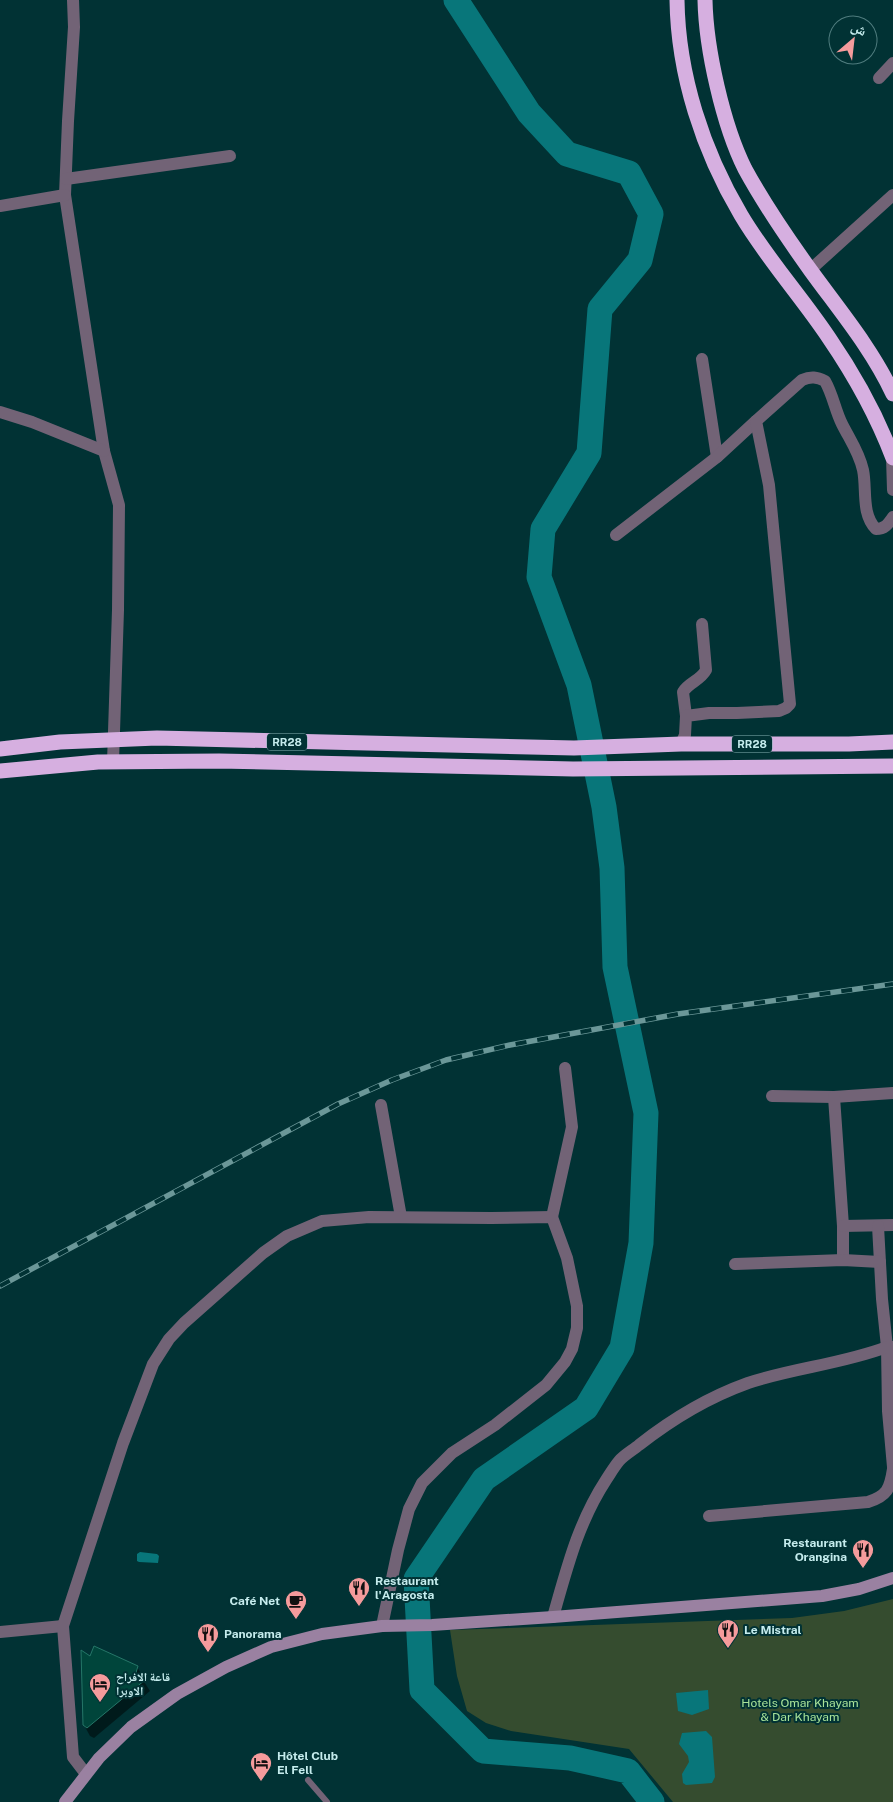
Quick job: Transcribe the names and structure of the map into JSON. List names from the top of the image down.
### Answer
{
  "streets": {
    "highway": ["RR28"]
  },
  "parks": ["Hotels Omar Khayam & Dar Khayam"],
  "places": {
    "restaurant": [
      "Restaurant Orangina",
      "Restaurant l'Aragosta",
      "Le Mistral",
      "Panorama"
    ],
    "cafe": ["Café Net"],
    "hotel": ["قاعة الافراح الاوبرا", "Hôtel Club El Fell"]
  },
  "north": "top right"
}
